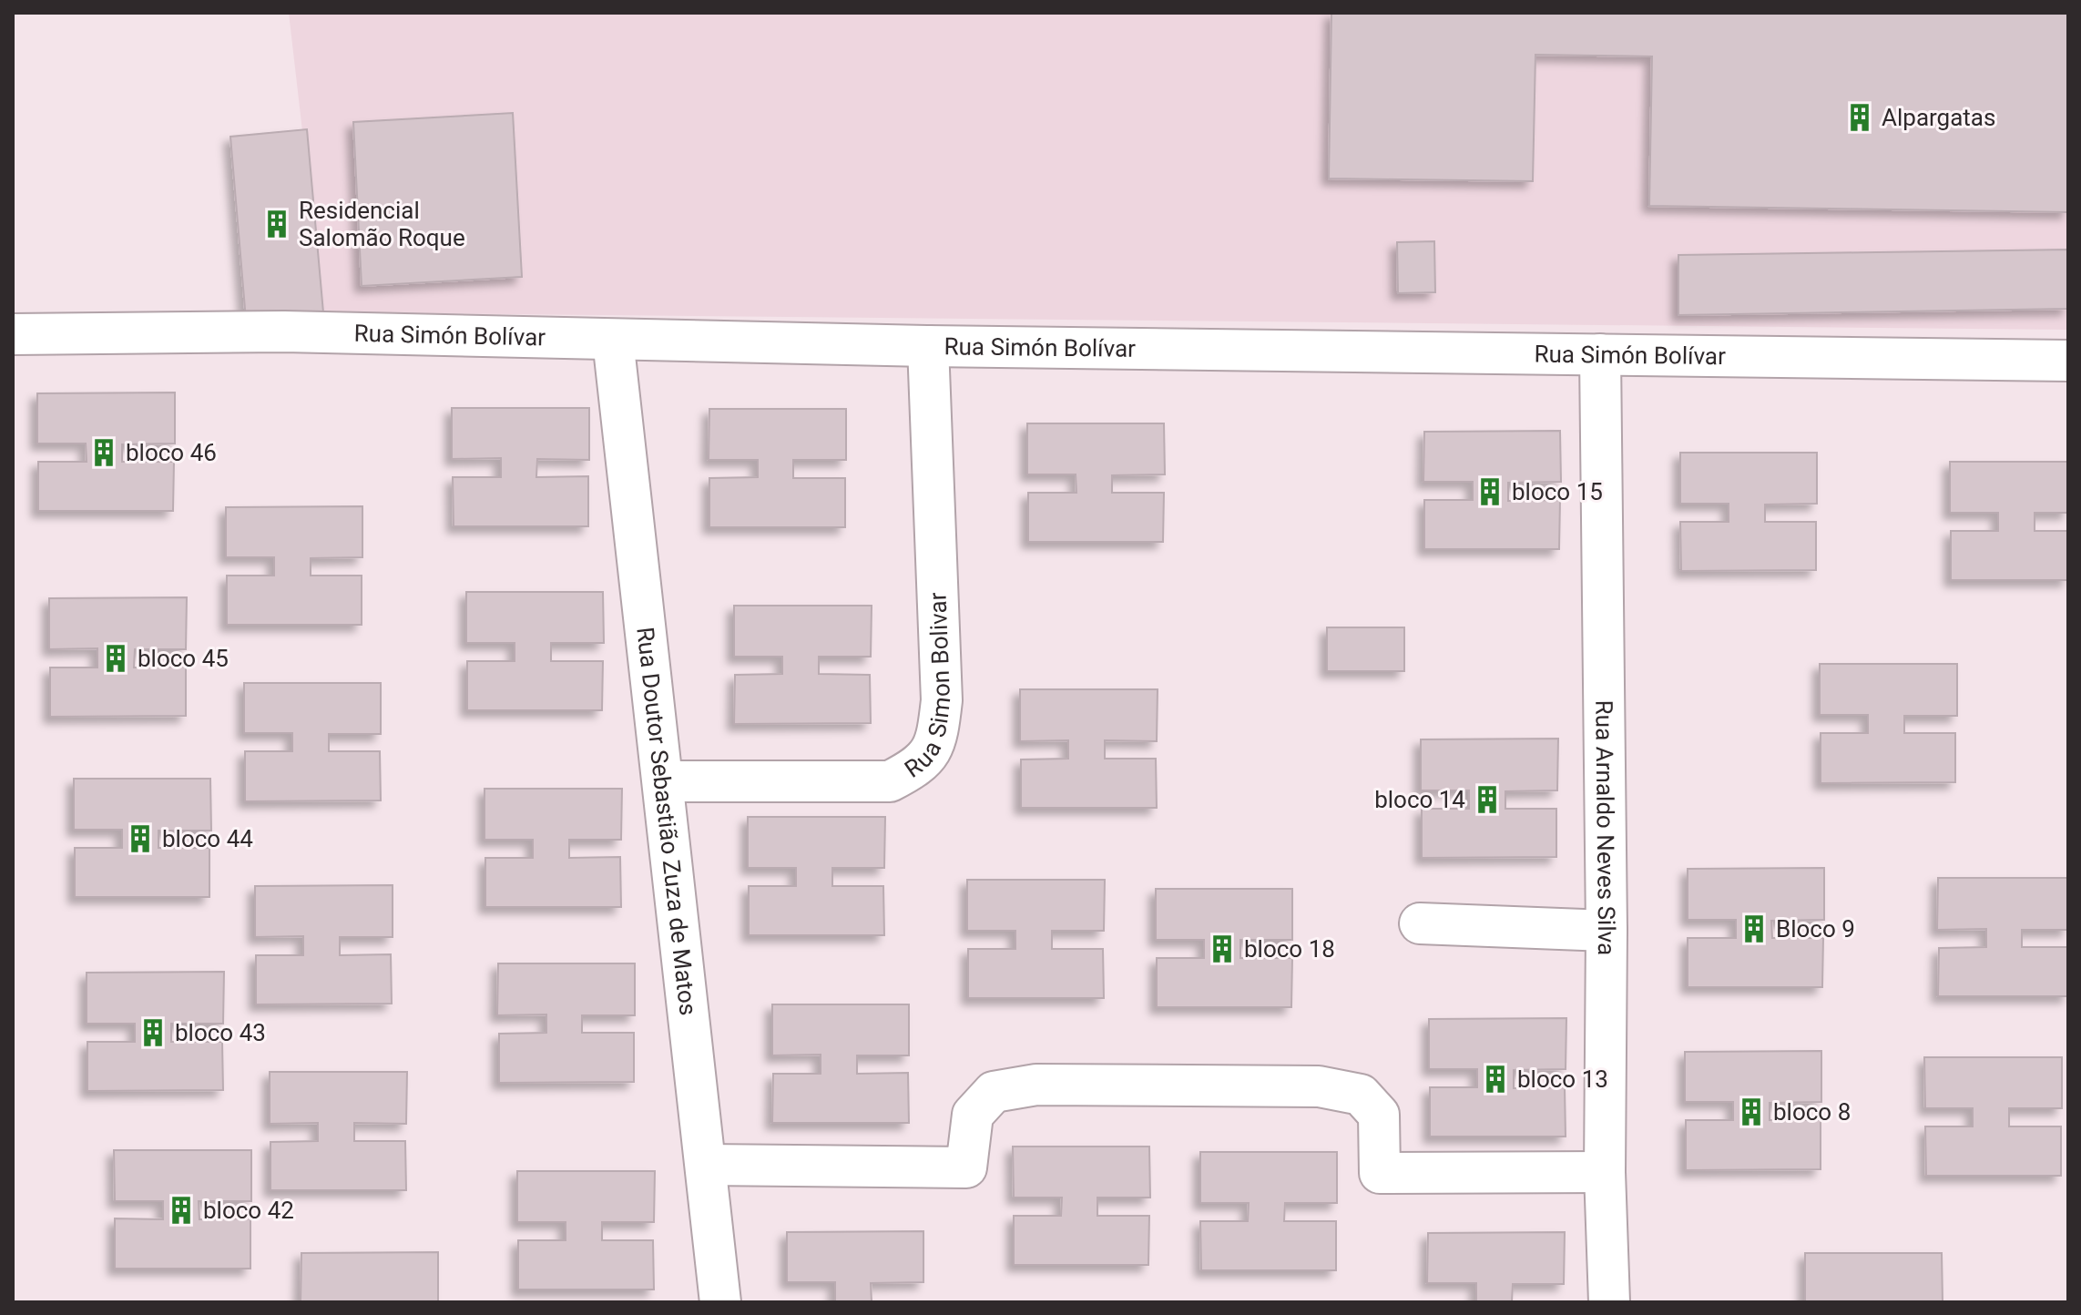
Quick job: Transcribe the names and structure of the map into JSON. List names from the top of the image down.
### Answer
{
  "streets": {
    "street": [
      "Rua Simón Bolívar",
      "Rua Simon Bolivar",
      "Rua Doutor Sebastião Zuza de Matos",
      "Rua Arnaldo Neves Silva"
    ]
  },
  "crossings": [
    ["Rua Simón Bolívar", "Rua Simon Bolivar"],
    ["Rua Simón Bolívar", "Rua Doutor Sebastião Zuza de Matos"],
    ["Rua Simón Bolívar", "Rua Arnaldo Neves Silva"],
    ["Rua Simon Bolivar", "Rua Doutor Sebastião Zuza de Matos"]
  ],
  "places": {
    "building": [
      "Alpargatas",
      "Residencial Salomão Roque",
      "bloco 46",
      "bloco 15",
      "bloco 45",
      "bloco 14",
      "bloco 44",
      "Bloco 9",
      "bloco 18",
      "bloco 43",
      "bloco 13",
      "bloco 8",
      "bloco 42"
    ]
  }
}
